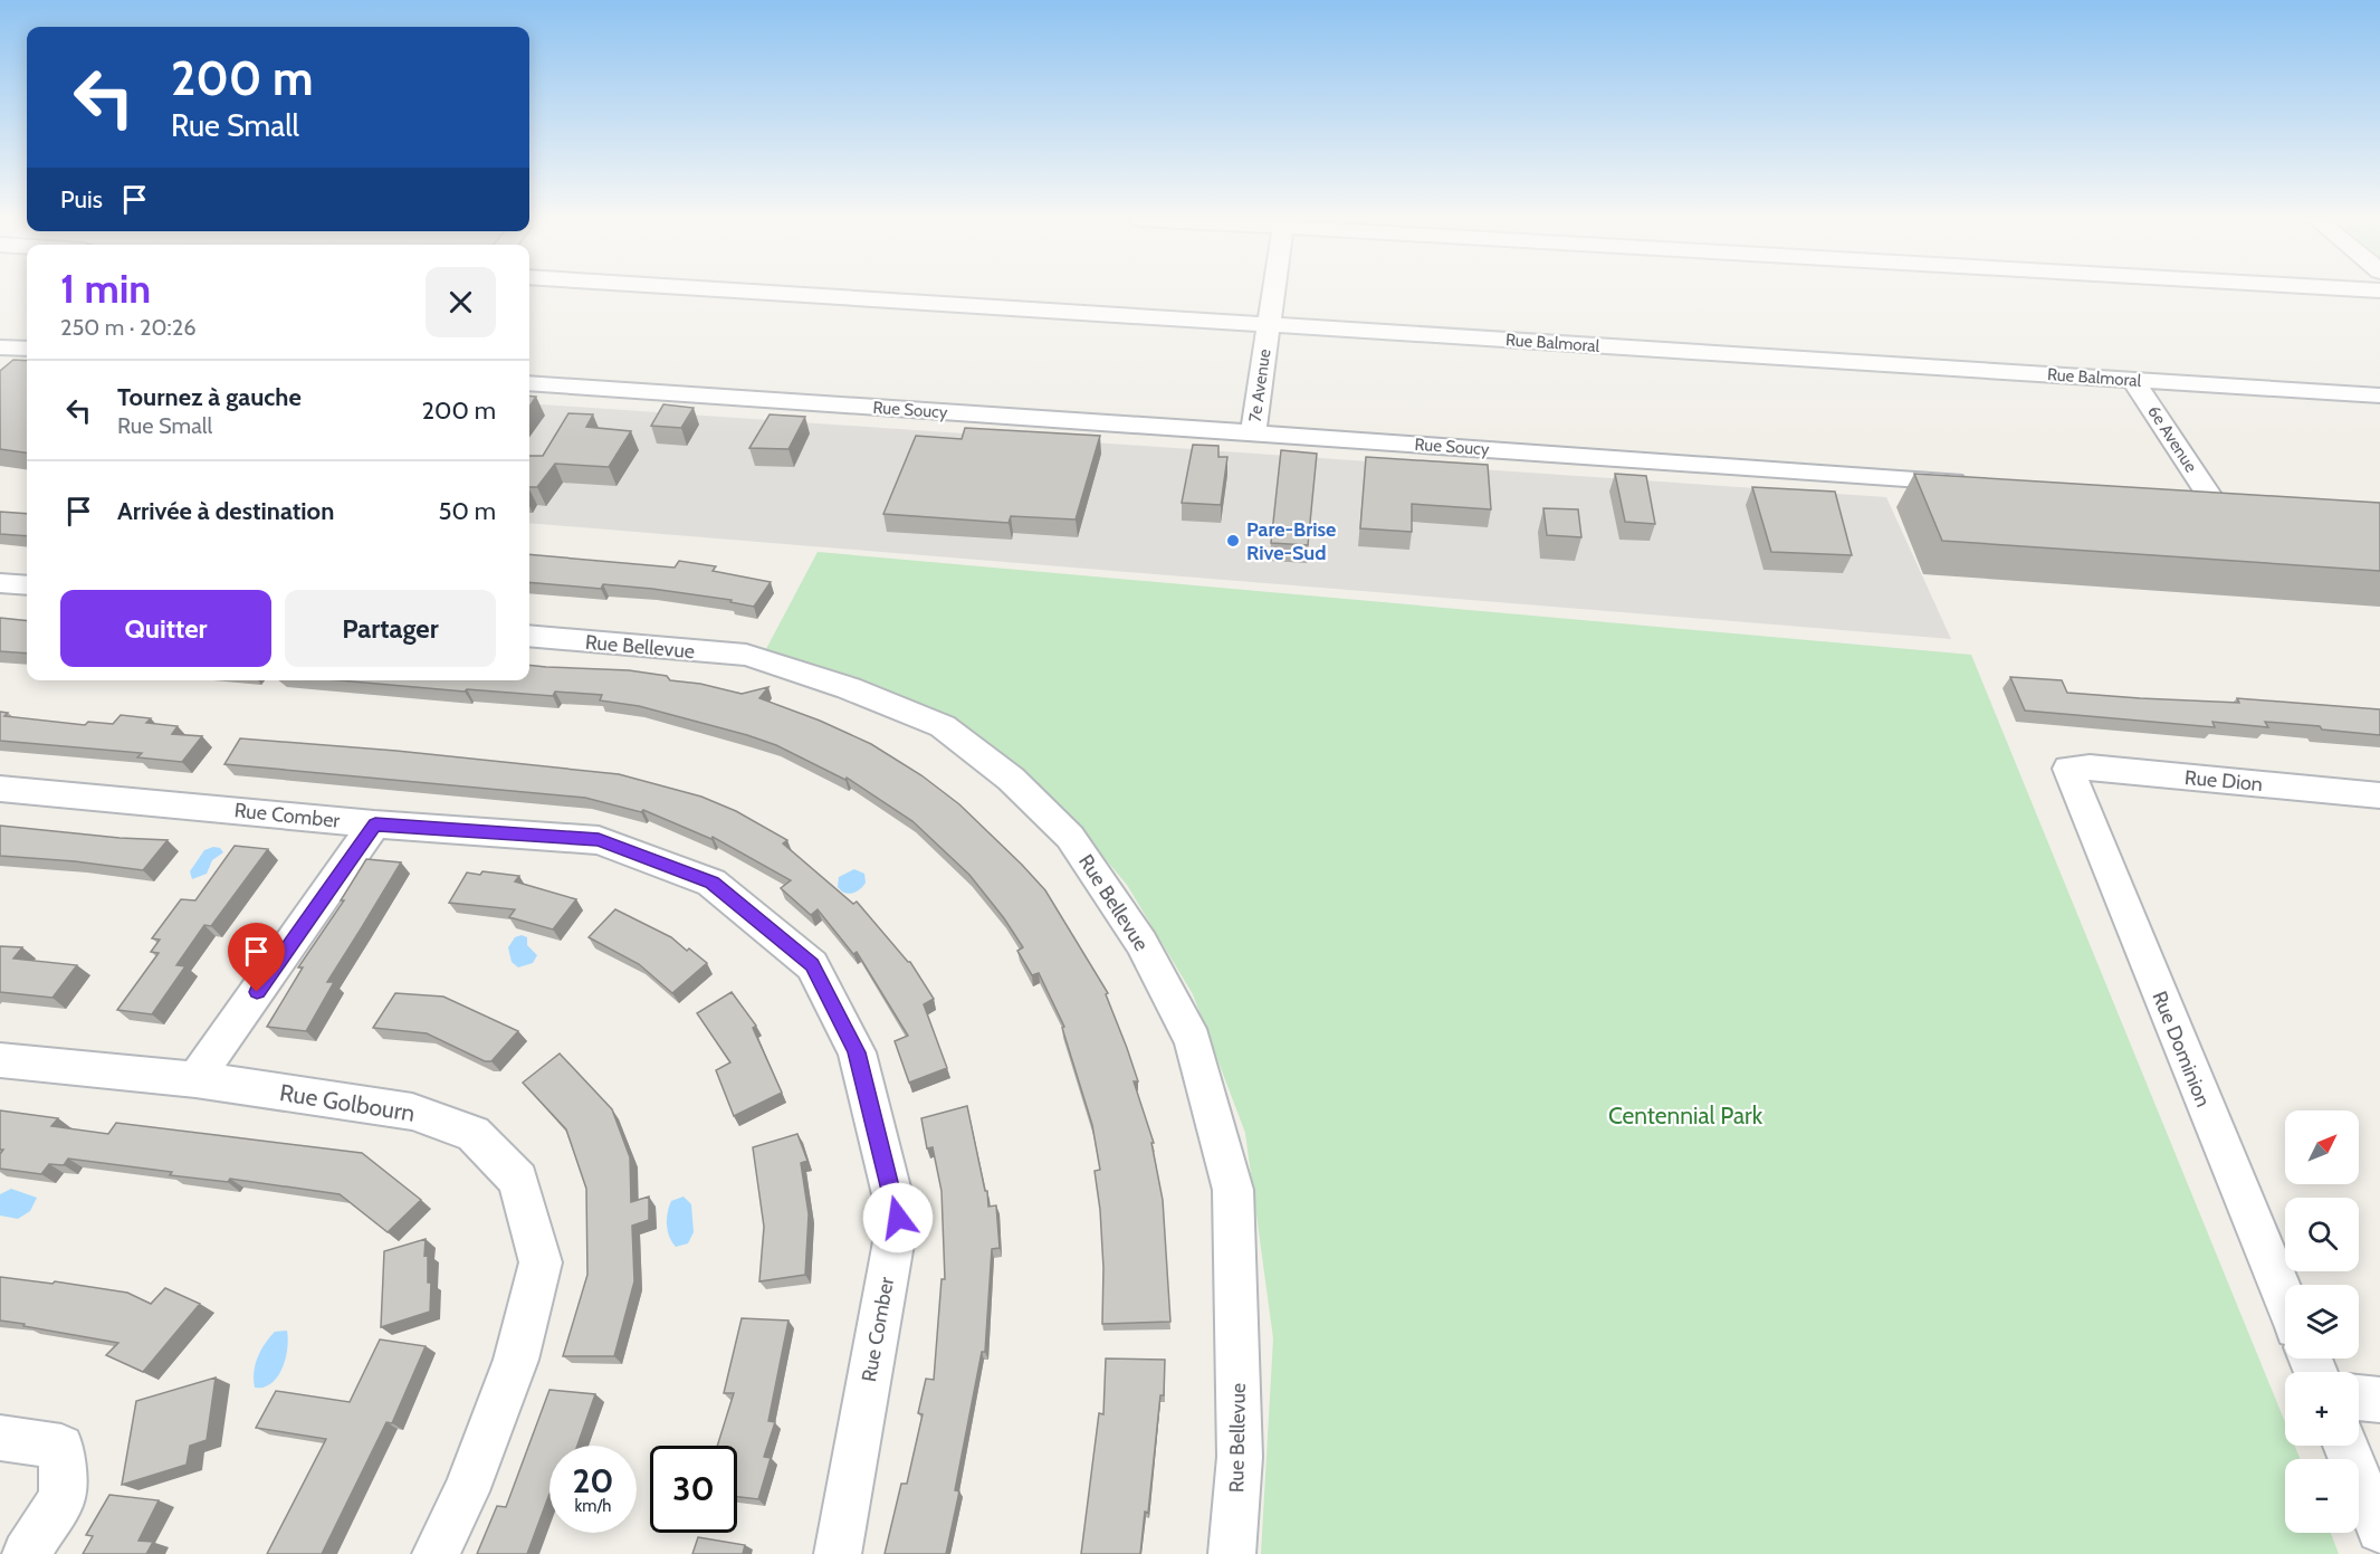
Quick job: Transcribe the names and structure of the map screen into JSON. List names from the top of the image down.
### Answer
{
  "streets": {
    "street": [
      "Rue Balmoral",
      "7e Avenue",
      "Rue Soucy",
      "6e Avenue",
      "Rue Bellevue",
      "Rue Dion",
      "Rue Comber",
      "Rue Dominion",
      "Rue Golbourn"
    ]
  },
  "crossings": [
    ["Rue Balmoral", "7e Avenue"],
    ["Rue Balmoral", "6e Avenue"],
    ["7e Avenue", "Rue Soucy"],
    ["Rue Dion", "Rue Dominion"]
  ],
  "parks": ["Centennial Park"],
  "places": ["Pare-Brise Rive-Sud"],
  "north": "top right",
  "page": {
    "turn": ["200 m", "Rue Small"],
    "then": "Puis",
    "heading": ["1 min", "250 m · 20:26"],
    "list": [
      {
        "name": "Tournez à gauche",
        "note": "Rue Small",
        "value": "200 m"
      },
      {
        "name": "Arrivée à destination",
        "value": "50 m"
      }
    ],
    "buttons": ["Quitter", "Partager"],
    "map_buttons": ["+", "−"],
    "speed": "20 km/h",
    "limit": "30"
  }
}
